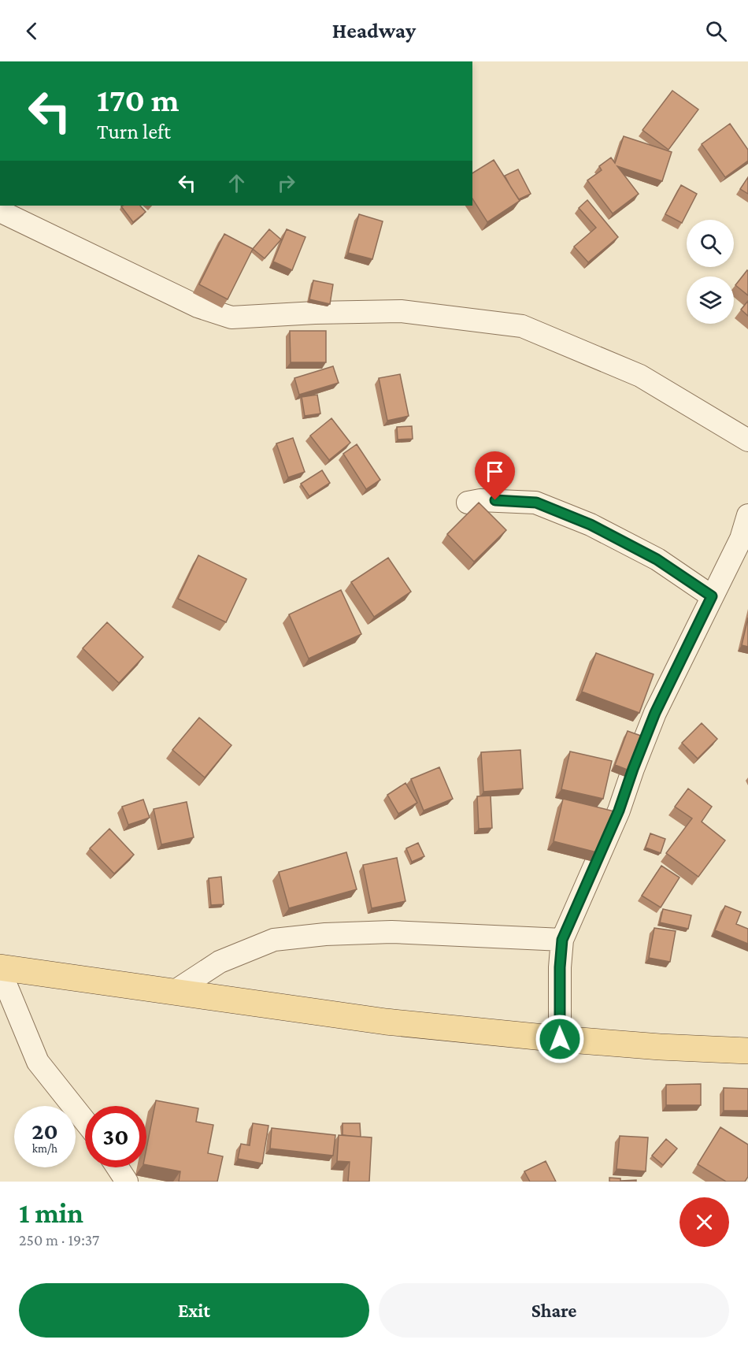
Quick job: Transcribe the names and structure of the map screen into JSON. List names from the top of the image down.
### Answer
{
  "page": {
    "header": "Headway",
    "turn": ["170 m", "Turn left"],
    "speed": "20 km/h",
    "limit": "30",
    "heading": ["1 min", "250 m · 19:37"],
    "buttons": ["Exit", "Share"]
  }
}
